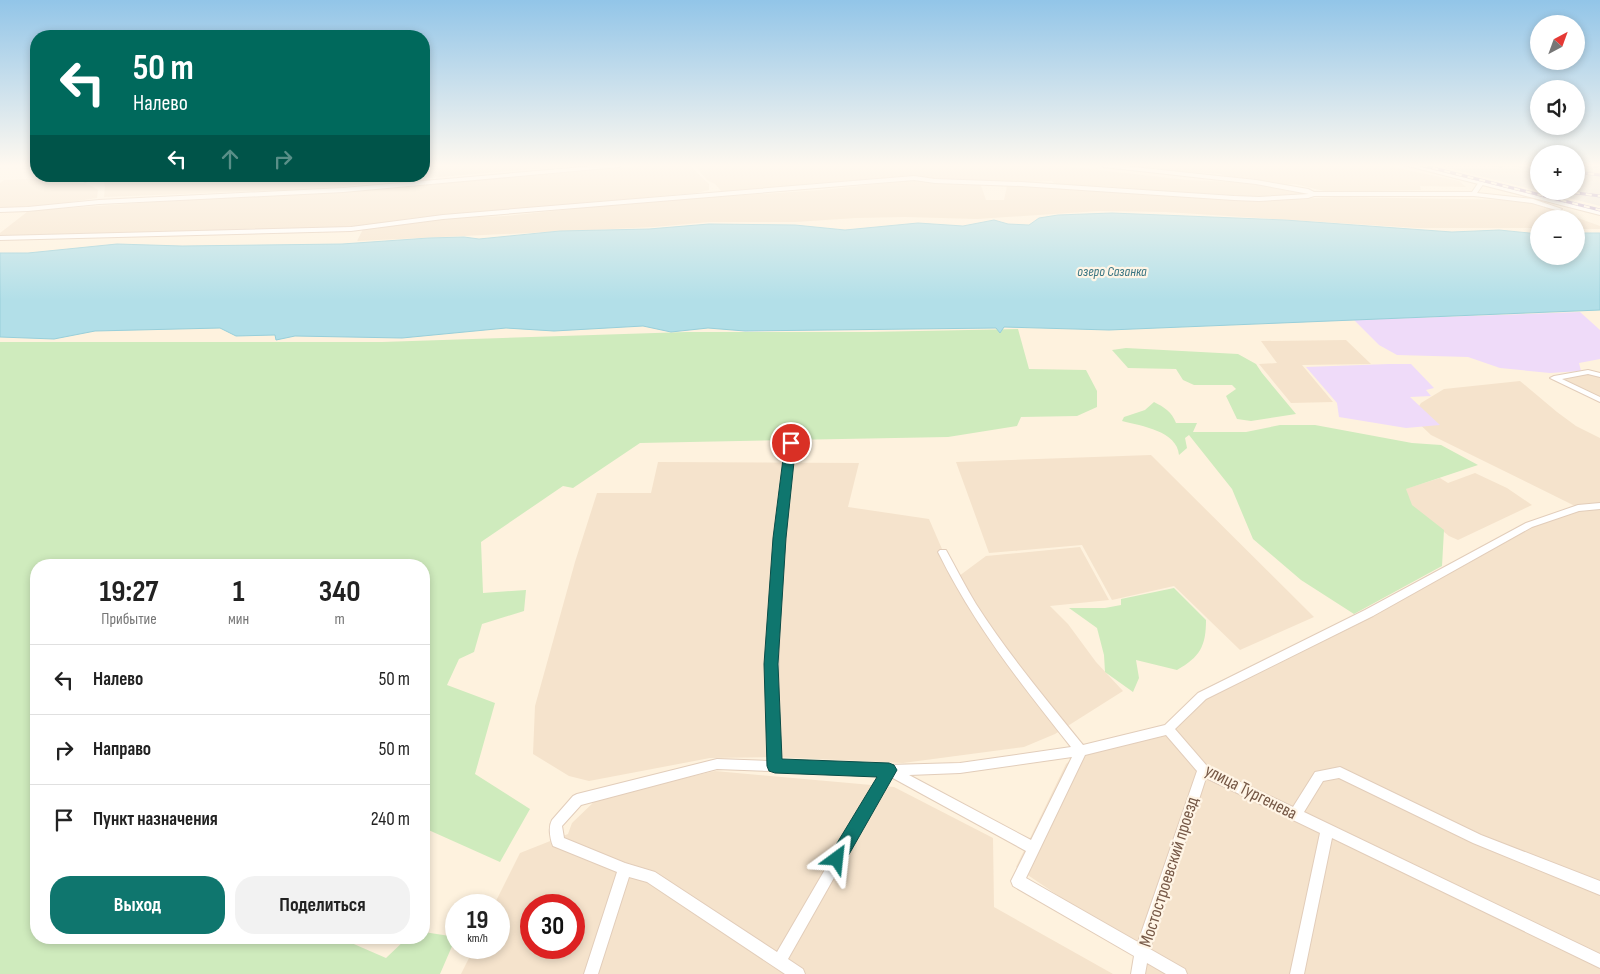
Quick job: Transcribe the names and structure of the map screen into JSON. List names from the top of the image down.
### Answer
{
  "streets": {
    "street": ["улица Тургенева", "Мостостроевский проезд"]
  },
  "crossings": [
    ["улица Тургенева", "Мостостроевский проезд"]
  ],
  "water": ["озеро Сазанка"],
  "north": "top right",
  "page": {
    "map_buttons": ["+", "−"],
    "turn": ["50 m", "Налево"],
    "eta": [
      "19:27",
      "Прибытие",
      "1",
      "мин",
      "340",
      "m"
    ],
    "list": [
      {
        "name": "Налево",
        "value": "50 m"
      },
      {
        "name": "Направо",
        "value": "50 m"
      },
      {
        "name": "Пункт назначения",
        "value": "240 m"
      }
    ],
    "buttons": ["Выход", "Поделиться"],
    "speed": "19 km/h",
    "limit": "30"
  }
}
